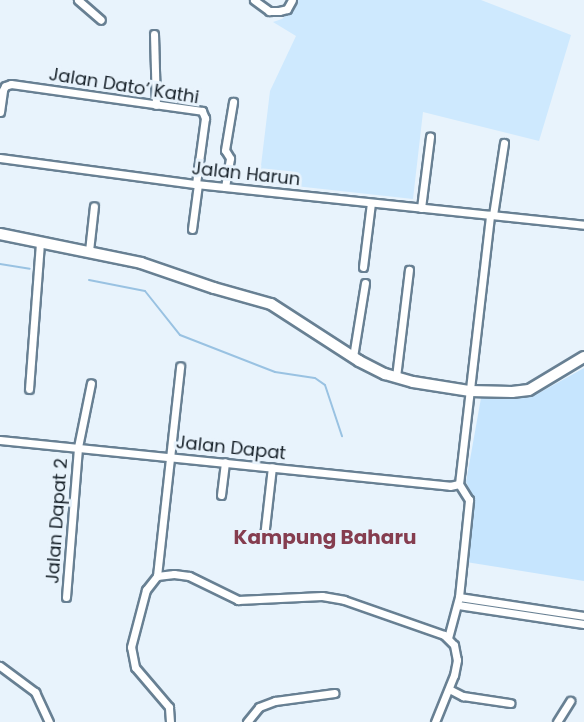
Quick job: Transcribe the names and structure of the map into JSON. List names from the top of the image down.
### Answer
{
  "streets": {
    "street": [
      "Jalan Dato’ Kathi",
      "Jalan Harun",
      "Jalan Dapat",
      "Jalan Dapat 2"
    ]
  },
  "crossings": [
    ["Jalan Dato’ Kathi", "Jalan Harun"],
    ["Jalan Dapat", "Jalan Dapat 2"]
  ],
  "districts": ["Kampung Baharu"]
}
